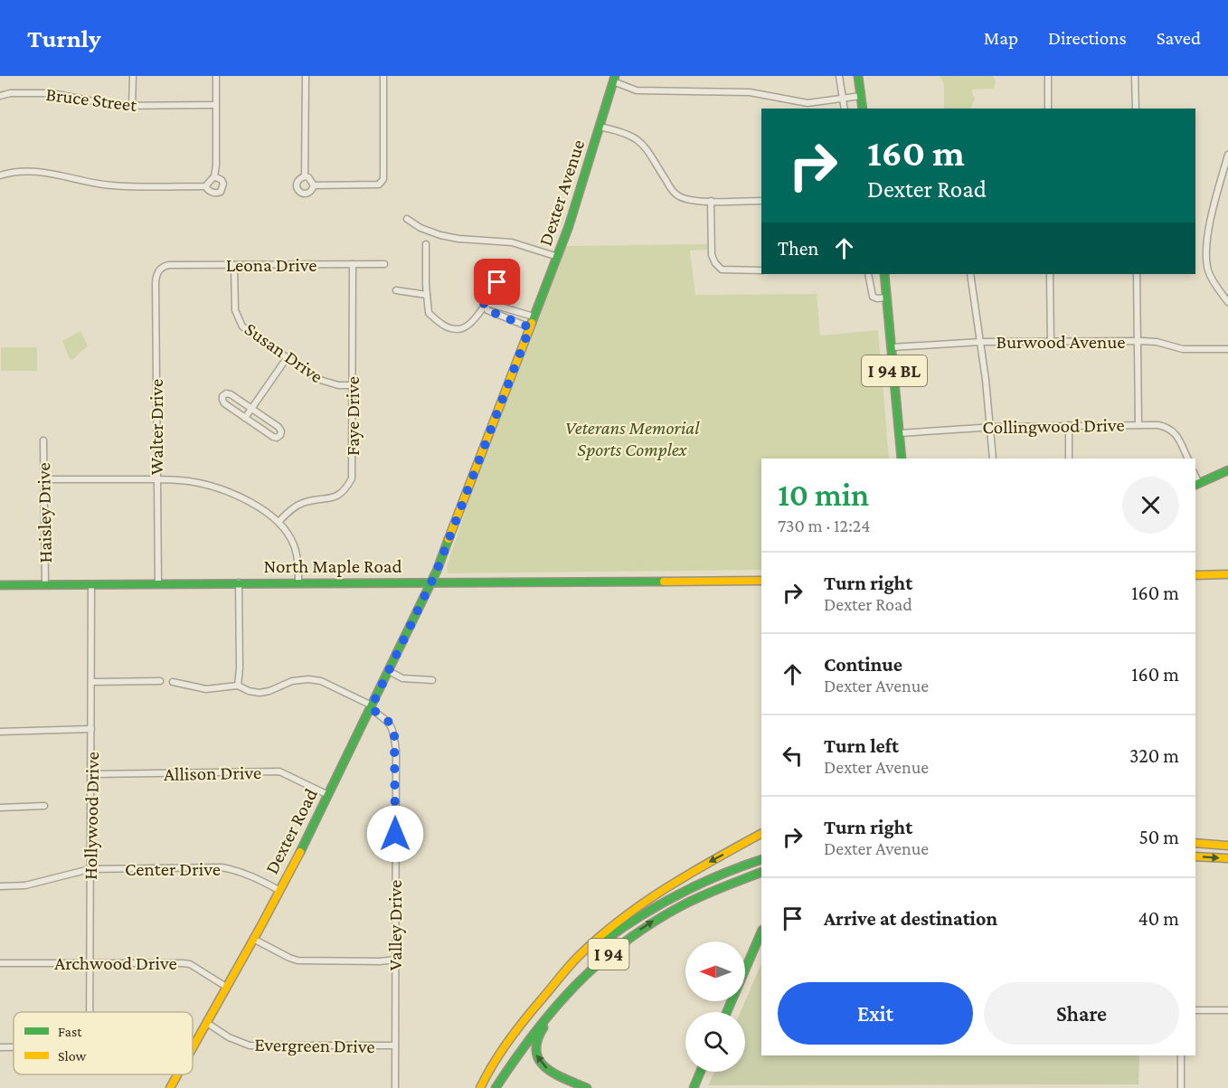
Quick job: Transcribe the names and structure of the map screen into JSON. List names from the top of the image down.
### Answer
{
  "streets": {
    "main road": [
      "Dexter Avenue",
      "I 94 BL",
      "North Maple Road",
      "Dexter Road",
      "I 94"
    ],
    "street": [
      "Bruce Street",
      "Leona Drive",
      "Burwood Avenue",
      "Susan Drive",
      "Faye Drive",
      "Collingwood Drive",
      "Walter Drive",
      "Haisley Drive",
      "Allison Drive",
      "Hollywood Drive",
      "Center Drive",
      "Valley Drive",
      "Archwood Drive",
      "Evergreen Drive"
    ]
  },
  "crossings": [
    ["Dexter Avenue", "North Maple Road"],
    ["Dexter Avenue", "Dexter Road"],
    ["Leona Drive", "Susan Drive"],
    ["Leona Drive", "Faye Drive"],
    ["Leona Drive", "Walter Drive"],
    ["Burwood Avenue", "I 94 BL"],
    ["Susan Drive", "Faye Drive"],
    ["I 94 BL", "Collingwood Drive"],
    ["Walter Drive", "North Maple Road"],
    ["Haisley Drive", "North Maple Road"],
    ["North Maple Road", "Hollywood Drive"],
    ["North Maple Road", "Dexter Road"],
    ["Allison Drive", "Hollywood Drive"],
    ["Allison Drive", "Dexter Road"],
    ["Hollywood Drive", "Center Drive"],
    ["Hollywood Drive", "Archwood Drive"],
    ["Dexter Road", "Center Drive"],
    ["Dexter Road", "Valley Drive"],
    ["Dexter Road", "Archwood Drive"],
    ["Dexter Road", "Evergreen Drive"],
    ["Valley Drive", "Evergreen Drive"]
  ],
  "parks": ["Veterans Memorial Sports Complex"],
  "legend": ["Fast", "Slow"],
  "north": "left",
  "page": {
    "header": "Turnly",
    "nav": ["Map", "Directions", "Saved"],
    "turn": ["160 m", "Dexter Road"],
    "then": "Then",
    "heading": ["10 min", "730 m · 12:24"],
    "list": [
      {
        "name": "Turn right",
        "note": "Dexter Road",
        "value": "160 m"
      },
      {
        "name": "Continue",
        "note": "Dexter Avenue",
        "value": "160 m"
      },
      {
        "name": "Turn left",
        "note": "Dexter Avenue",
        "value": "320 m"
      },
      {
        "name": "Turn right",
        "note": "Dexter Avenue",
        "value": "50 m"
      },
      {
        "name": "Arrive at destination",
        "value": "40 m"
      }
    ],
    "buttons": ["Exit", "Share"]
  }
}
